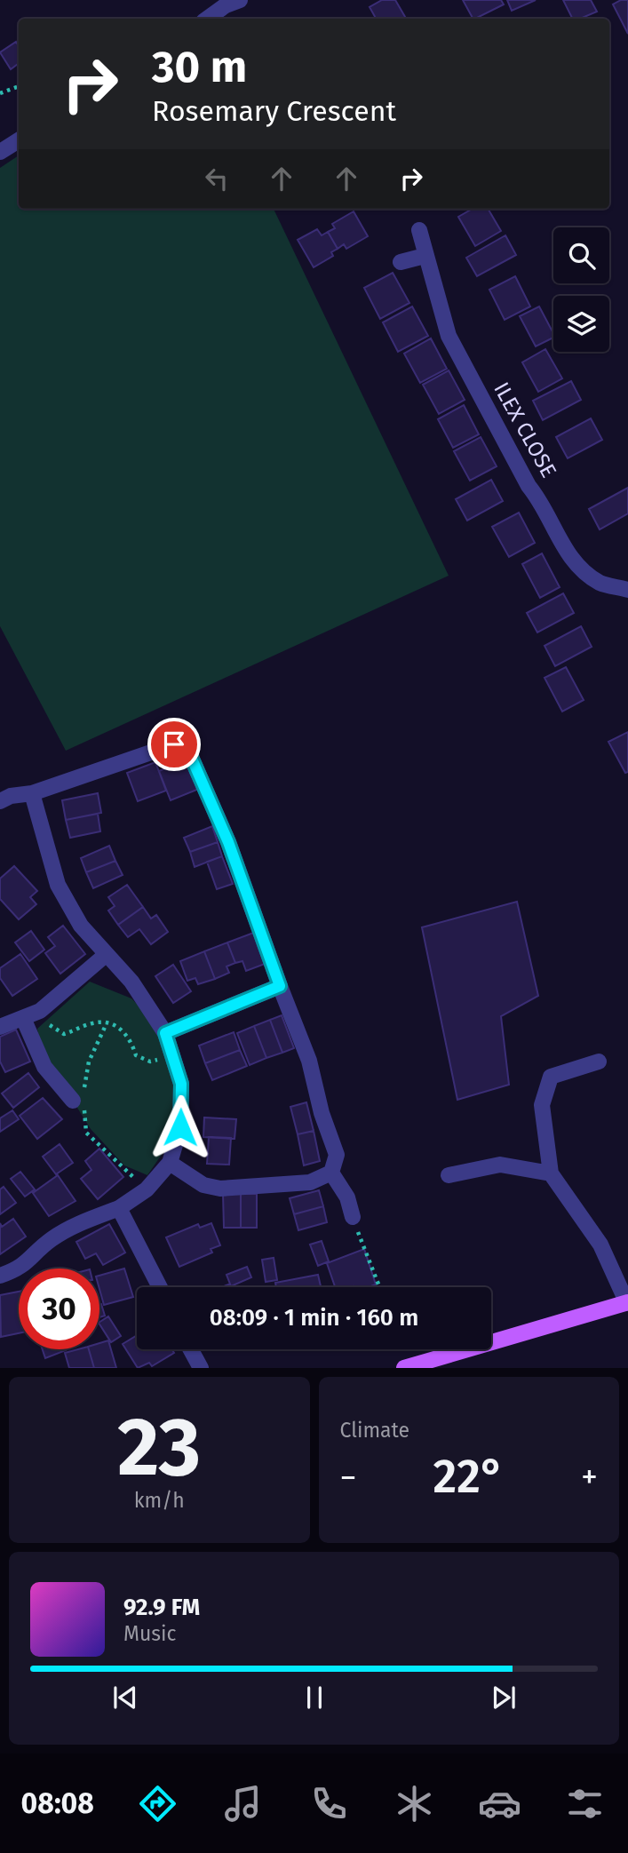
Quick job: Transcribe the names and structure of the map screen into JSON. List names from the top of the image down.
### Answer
{
  "streets": {
    "street": ["ILEX CLOSE"]
  },
  "page": {
    "turn": ["30 m", "Rosemary Crescent"],
    "limit": "30",
    "trip": "08:09 · 1 min · 160 m",
    "tile": [
      ["23", "km/h"],
      "Climate"
    ],
    "heat": ["−", "22°", "+"],
    "song": ["92.9 FM", "Music"],
    "tabs": "08:08"
  }
}
